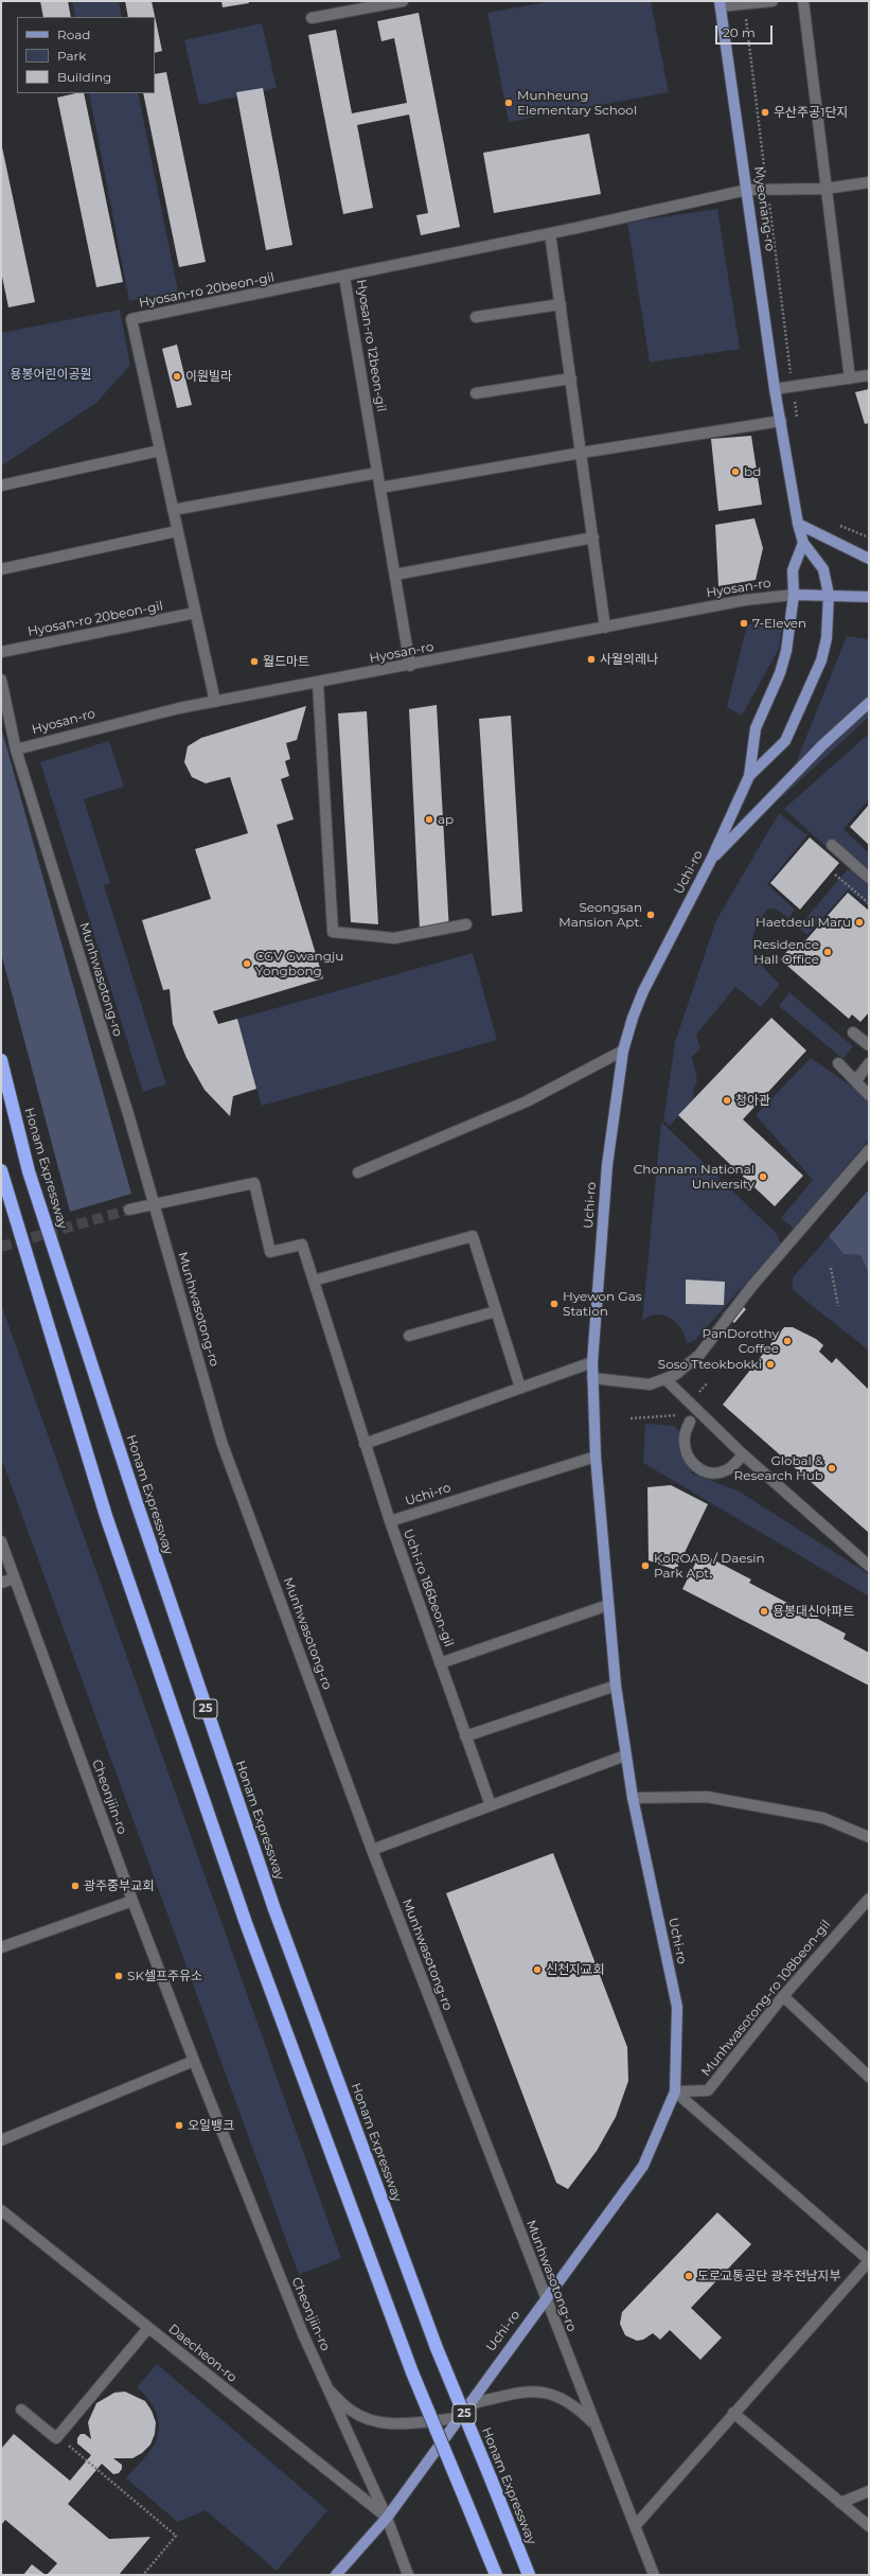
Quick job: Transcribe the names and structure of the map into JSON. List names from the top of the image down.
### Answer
{
  "streets": {
    "highway": ["Honam Expressway", "25"],
    "main road": ["Myeonang-ro", "Uchi-ro"],
    "street": [
      "Hyosan-ro 20beon-gil",
      "Hyosan-ro 12beon-gil",
      "Hyosan-ro",
      "Munhwasotong-ro",
      "Uchi-ro 186beon-gil",
      "Cheonjiin-ro",
      "Munhwasotong-ro 108beon-gil",
      "Daecheon-ro"
    ]
  },
  "crossings": [
    ["Myeonang-ro", "Hyosan-ro 12beon-gil"],
    ["Myeonang-ro", "Uchi-ro"],
    ["Hyosan-ro 20beon-gil", "Hyosan-ro 12beon-gil"],
    ["Hyosan-ro 20beon-gil", "Hyosan-ro"],
    ["Hyosan-ro 12beon-gil", "Hyosan-ro"],
    ["Hyosan-ro", "Uchi-ro"],
    ["Hyosan-ro", "Munhwasotong-ro"],
    ["Uchi-ro", "Munhwasotong-ro"],
    ["Uchi-ro", "Uchi-ro 186beon-gil"],
    ["Uchi-ro", "Cheonjiin-ro"],
    ["Uchi-ro", "Munhwasotong-ro 108beon-gil"],
    ["Uchi-ro", "Daecheon-ro"],
    ["Munhwasotong-ro", "Uchi-ro 186beon-gil"],
    ["Cheonjiin-ro", "Daecheon-ro"]
  ],
  "parks": ["용봉어린이공원"],
  "places": [
    "Munheung Elementary School",
    "우산주공1단지",
    "이원빌라",
    "bd",
    "7-Eleven",
    "사월의레나",
    "월드마트",
    "ap",
    "Seongsan Mansion Apt.",
    "Haetdeul Maru",
    "Residence Hall Office",
    "CGV Gwangju Yongbong",
    "청아관",
    "Chonnam National University",
    "Hyewon Gas Station",
    "PanDorothy Coffee",
    "Soso Tteokbokki",
    "Global & Research Hub",
    "KoROAD / Daesin Park Apt.",
    "용봉대신아파트",
    "광주중부교회",
    "신천지교회",
    "SK셀프주유소",
    "오일뱅크",
    "도로교통공단 광주전남지부"
  ],
  "legend": ["Road", "Park", "Building"],
  "scale_bar": "20 m"
}
